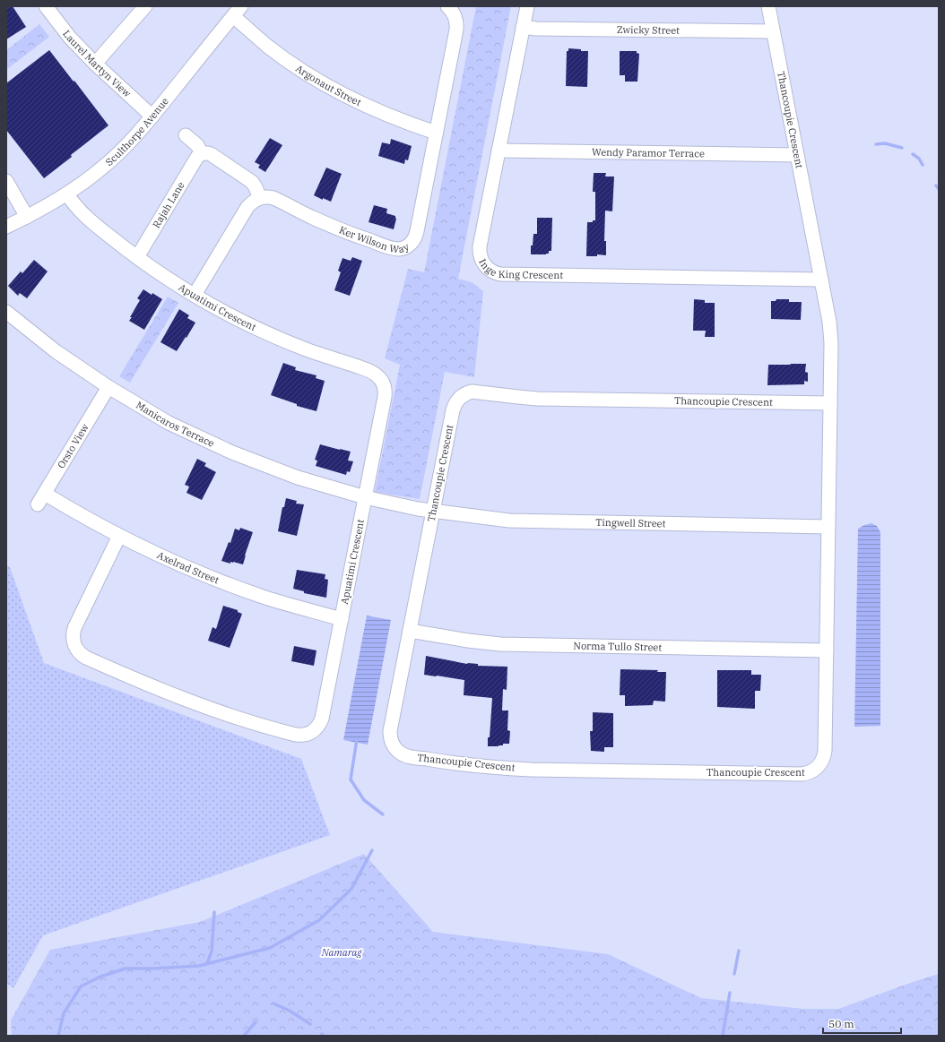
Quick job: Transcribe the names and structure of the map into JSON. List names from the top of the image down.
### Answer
{
  "streets": {
    "street": [
      "Zwicky Street",
      "Laurel Martyn View",
      "Argonaut Street",
      "Thancoupie Crescent",
      "Sculthorpe Avenue",
      "Wendy Paramor Terrace",
      "Rajah Lane",
      "Ker Wilson Way",
      "Inge King Crescent",
      "Apuatimi Crescent",
      "Manicaros Terrace",
      "Orsto View",
      "Tingwell Street",
      "Axelrad Street",
      "Norma Tullo Street"
    ]
  },
  "crossings": [
    ["Zwicky Street", "Thancoupie Crescent"],
    ["Zwicky Street", "Inge King Crescent"],
    ["Laurel Martyn View", "Sculthorpe Avenue"],
    ["Argonaut Street", "Sculthorpe Avenue"],
    ["Argonaut Street", "Ker Wilson Way"],
    ["Thancoupie Crescent", "Wendy Paramor Terrace"],
    ["Thancoupie Crescent", "Inge King Crescent"],
    ["Thancoupie Crescent", "Manicaros Terrace"],
    ["Thancoupie Crescent", "Tingwell Street"],
    ["Thancoupie Crescent", "Norma Tullo Street"],
    ["Sculthorpe Avenue", "Apuatimi Crescent"],
    ["Wendy Paramor Terrace", "Inge King Crescent"],
    ["Rajah Lane", "Apuatimi Crescent"],
    ["Apuatimi Crescent", "Manicaros Terrace"],
    ["Apuatimi Crescent", "Axelrad Street"],
    ["Manicaros Terrace", "Orsto View"],
    ["Manicaros Terrace", "Tingwell Street"],
    ["Orsto View", "Axelrad Street"]
  ],
  "parks": ["Namarag"],
  "scale_bar": "50 m"
}
